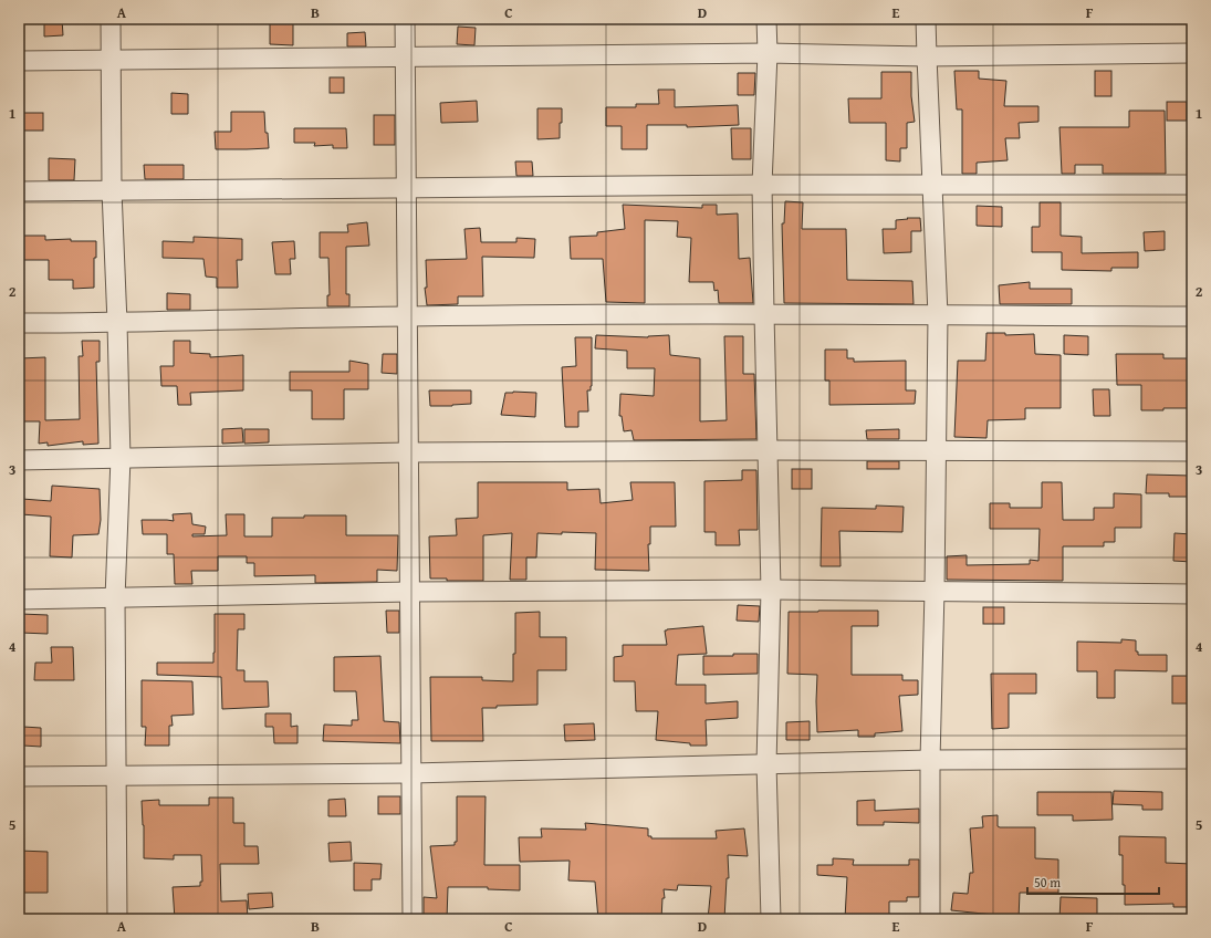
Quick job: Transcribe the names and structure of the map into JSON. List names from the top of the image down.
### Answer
{
  "scale_bar": "50 m",
  "grid": {
    "columns": [
      "A",
      "B",
      "C",
      "D",
      "E",
      "F"
    ],
    "rows": [
      "1",
      "2",
      "3",
      "4",
      "5"
    ]
  }
}
